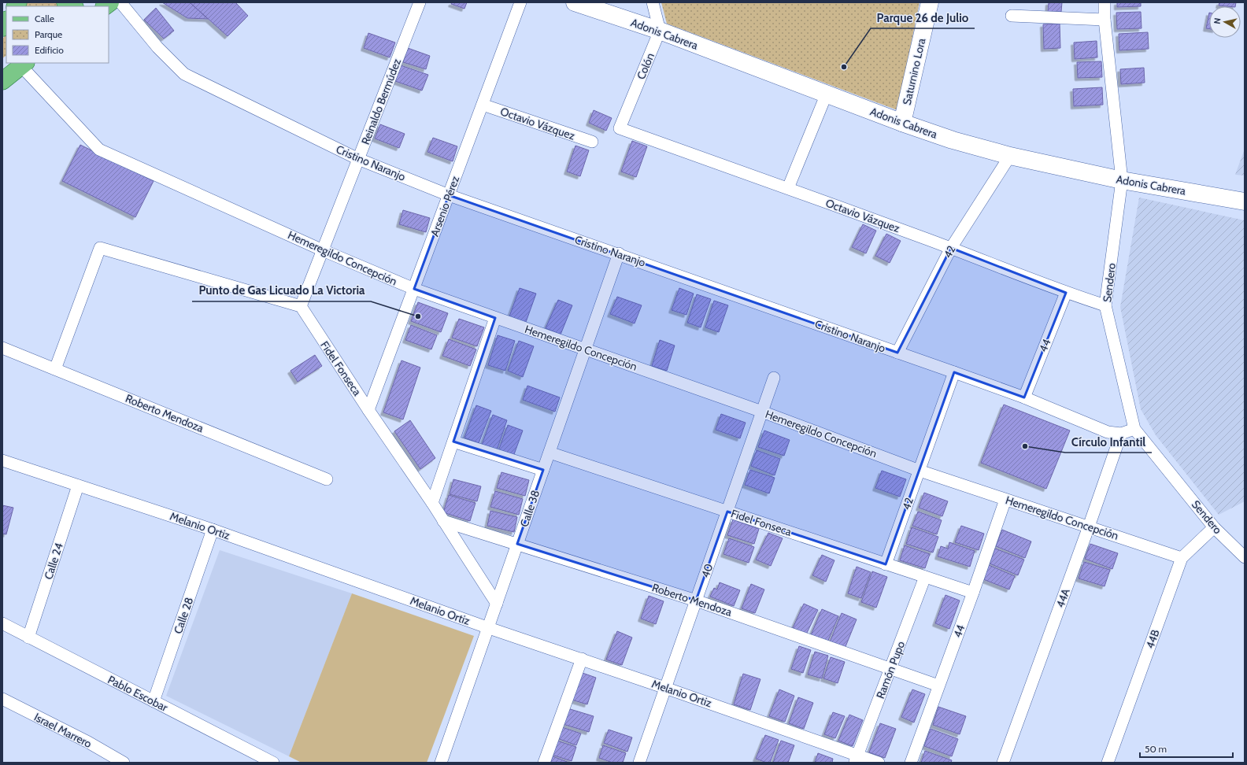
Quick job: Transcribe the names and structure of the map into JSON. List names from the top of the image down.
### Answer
{
  "streets": {
    "street": [
      "Adonis Cabrera",
      "Colón",
      "Saturnino Lora",
      "Reinaldo Bermúdez",
      "Octavio Vázquez",
      "Cristino Naranjo",
      "Arsenio Pérez",
      "42",
      "Hemeregildo Concepción",
      "Sendero",
      "44",
      "Fidel Fonseca",
      "Roberto Mendoza",
      "Calle 38",
      "Melanio Ortiz",
      "Calle 24",
      "40",
      "44A",
      "Calle 28",
      "44B",
      "Ramón Pupo",
      "Pablo Escobar",
      "Israel Marrero"
    ]
  },
  "crossings": [
    ["Adonis Cabrera", "Colón"],
    ["Adonis Cabrera", "Saturnino Lora"],
    ["Adonis Cabrera", "42"],
    ["Adonis Cabrera", "Sendero"],
    ["Colón", "Octavio Vázquez"],
    ["Reinaldo Bermúdez", "Cristino Naranjo"],
    ["Reinaldo Bermúdez", "Hemeregildo Concepción"],
    ["Reinaldo Bermúdez", "Fidel Fonseca"],
    ["Octavio Vázquez", "Arsenio Pérez"],
    ["Octavio Vázquez", "42"],
    ["Octavio Vázquez", "Sendero"],
    ["Octavio Vázquez", "44"],
    ["Cristino Naranjo", "Arsenio Pérez"],
    ["Cristino Naranjo", "42"],
    ["Cristino Naranjo", "Sendero"],
    ["Cristino Naranjo", "44"],
    ["Cristino Naranjo", "Calle 38"],
    ["Cristino Naranjo", "44A"],
    ["Arsenio Pérez", "Hemeregildo Concepción"],
    ["Arsenio Pérez", "Fidel Fonseca"],
    ["42", "Hemeregildo Concepción"],
    ["42", "Fidel Fonseca"],
    ["Hemeregildo Concepción", "44"],
    ["Hemeregildo Concepción", "Calle 38"],
    ["Hemeregildo Concepción", "40"],
    ["Hemeregildo Concepción", "44A"],
    ["Hemeregildo Concepción", "44B"],
    ["Sendero", "44B"],
    ["44", "Fidel Fonseca"],
    ["44", "Roberto Mendoza"],
    ["Fidel Fonseca", "Roberto Mendoza"],
    ["Fidel Fonseca", "Calle 38"],
    ["Fidel Fonseca", "40"],
    ["Fidel Fonseca", "Ramón Pupo"],
    ["Roberto Mendoza", "Calle 38"],
    ["Roberto Mendoza", "40"],
    ["Roberto Mendoza", "Ramón Pupo"],
    ["Calle 38", "Melanio Ortiz"],
    ["Melanio Ortiz", "Calle 24"],
    ["Melanio Ortiz", "40"],
    ["Melanio Ortiz", "Calle 28"],
    ["Melanio Ortiz", "Ramón Pupo"],
    ["Calle 24", "Pablo Escobar"],
    ["Calle 28", "Pablo Escobar"]
  ],
  "places": ["Parque 26 de Julio", "Punto de Gas Licuado La Victoria", "Círculo Infantil"],
  "legend": ["Calle", "Parque", "Edificio"],
  "scale_bar": "50 m",
  "north": "left"
}
